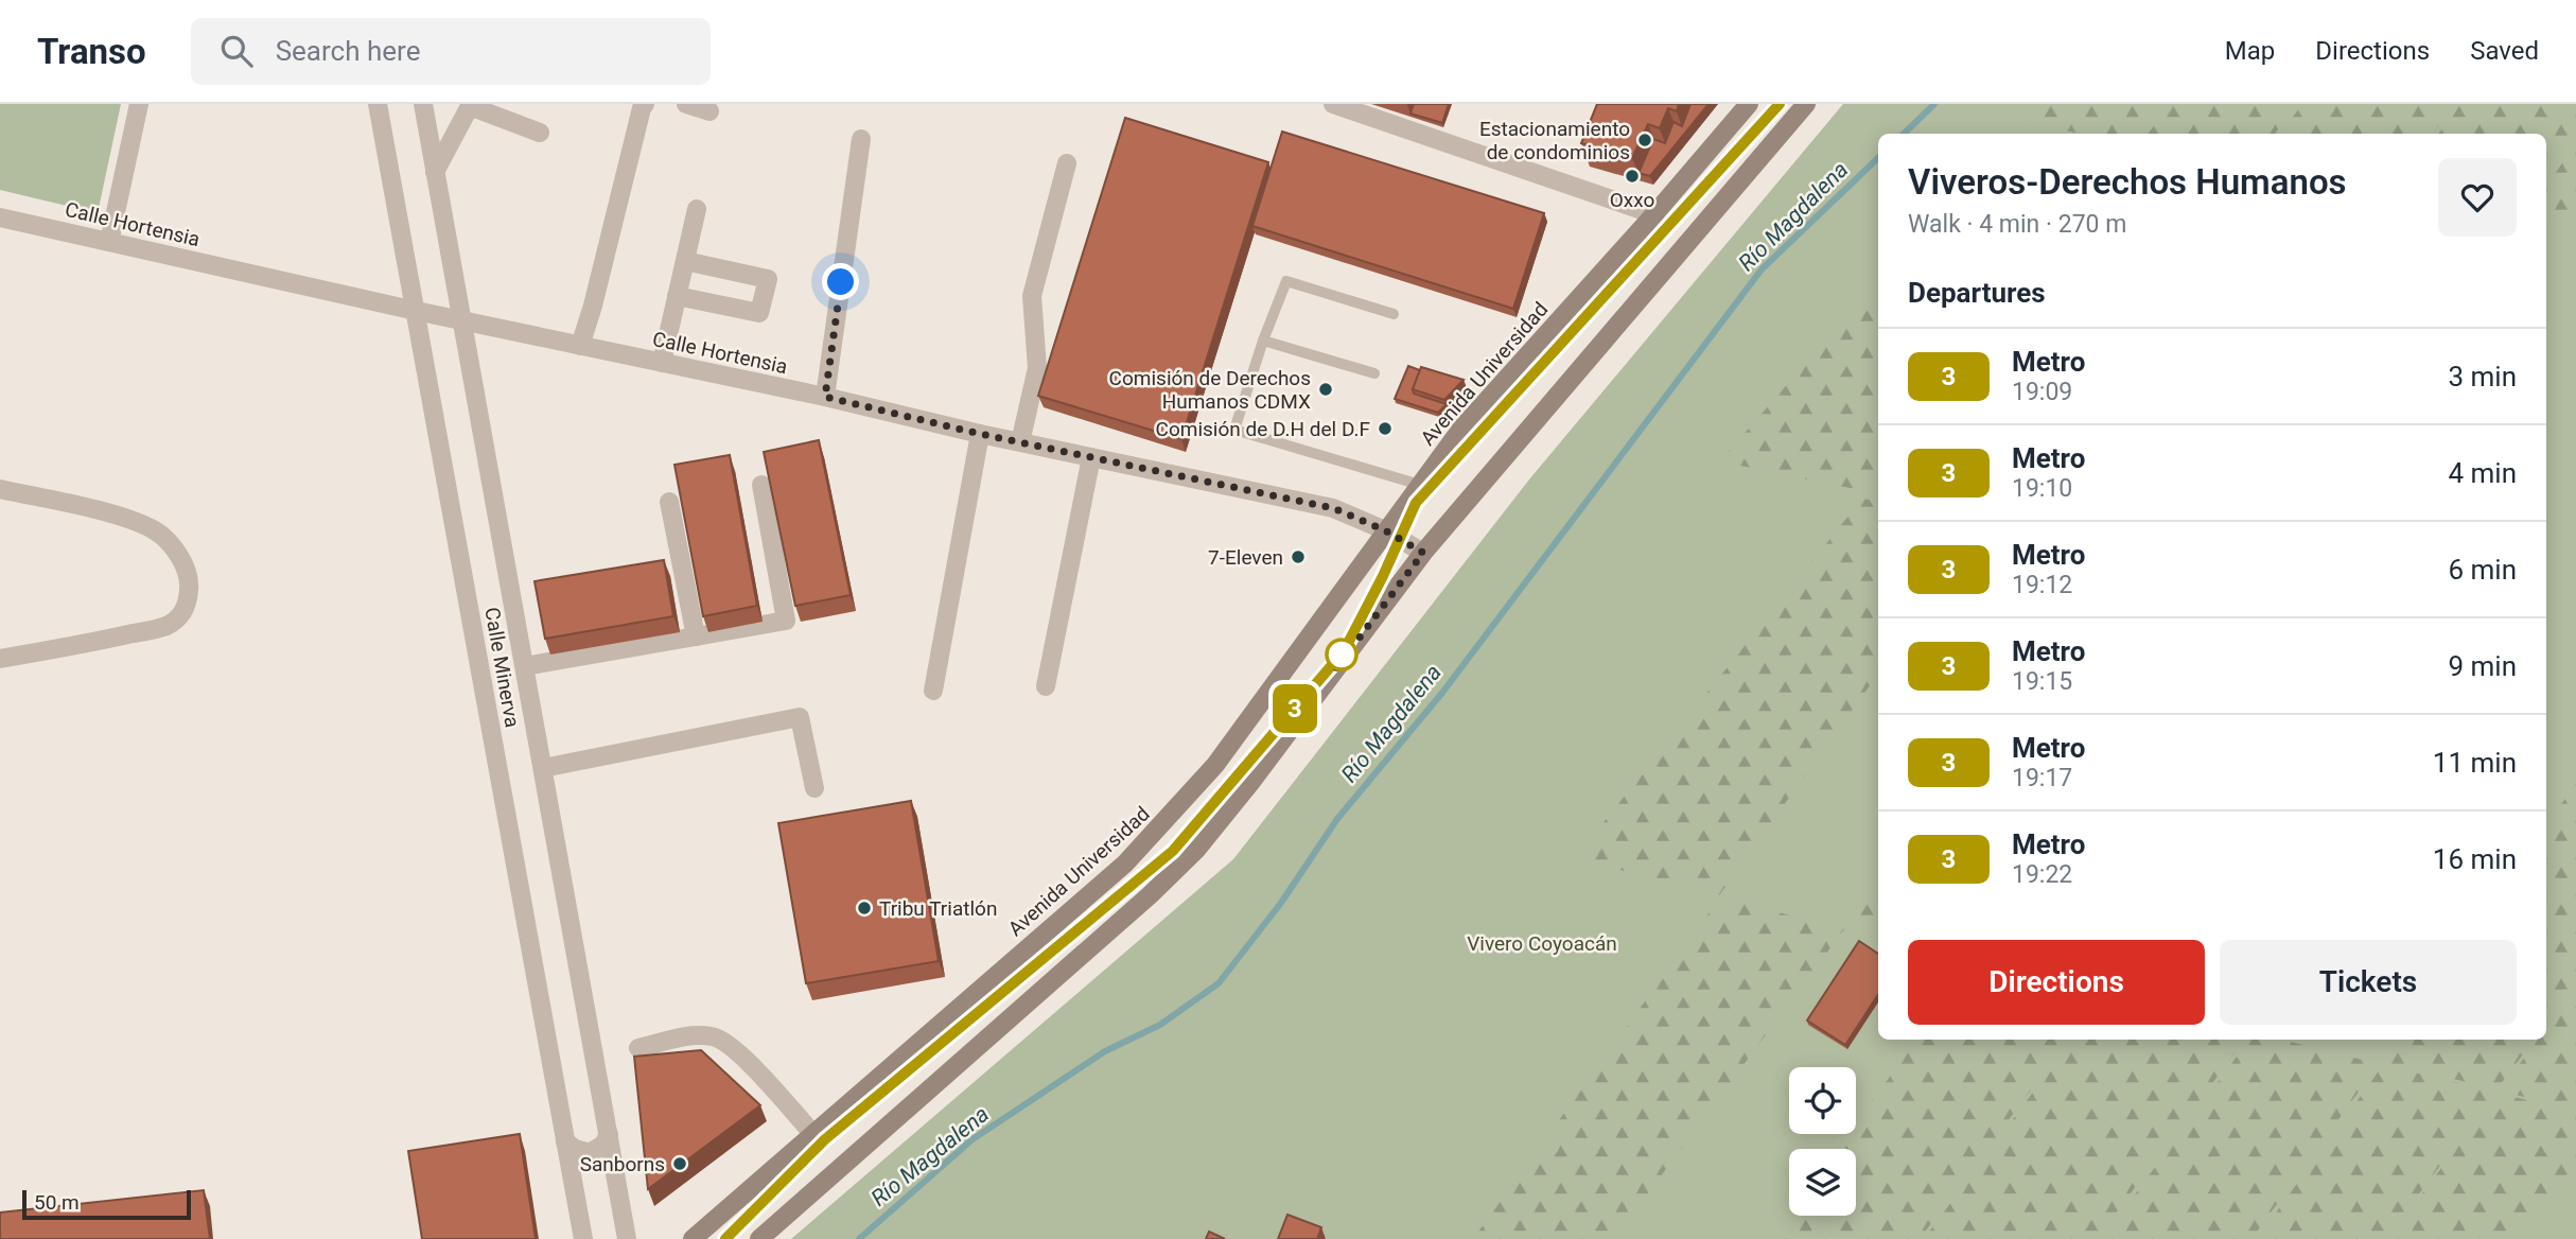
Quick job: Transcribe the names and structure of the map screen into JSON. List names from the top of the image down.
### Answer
{
  "streets": {
    "main road": ["Avenida Universidad"],
    "street": ["Calle Hortensia", "Calle Minerva"]
  },
  "crossings": [
    ["Calle Hortensia", "Avenida Universidad"],
    ["Calle Hortensia", "Calle Minerva"]
  ],
  "water": ["Río Magdalena"],
  "parks": ["Vivero Coyoacán"],
  "places": [
    "Estacionamiento de condominios",
    "Oxxo",
    "Comisión de Derechos Humanos CDMX",
    "Comisión de D.H del D.F",
    "7-Eleven",
    "Tribu Triatlón",
    "Sanborns"
  ],
  "lines": ["metro line 3"],
  "scale_bar": "50 m",
  "page": {
    "header": "Transo",
    "search": "Search here",
    "nav": ["Map", "Directions", "Saved"],
    "on_map": "3",
    "heading": [
      ["Viveros-Derechos Humanos", "Walk · 4 min · 270 m"],
      "Departures"
    ],
    "list": [
      {
        "mark": "3",
        "name": "Metro",
        "note": "19:09",
        "value": "3 min"
      },
      {
        "mark": "3",
        "name": "Metro",
        "note": "19:10",
        "value": "4 min"
      },
      {
        "mark": "3",
        "name": "Metro",
        "note": "19:12",
        "value": "6 min"
      },
      {
        "mark": "3",
        "name": "Metro",
        "note": "19:15",
        "value": "9 min"
      },
      {
        "mark": "3",
        "name": "Metro",
        "note": "19:17",
        "value": "11 min"
      },
      {
        "mark": "3",
        "name": "Metro",
        "note": "19:22",
        "value": "16 min"
      }
    ],
    "buttons": ["Directions", "Tickets"],
    "scale": "50 m"
  }
}
